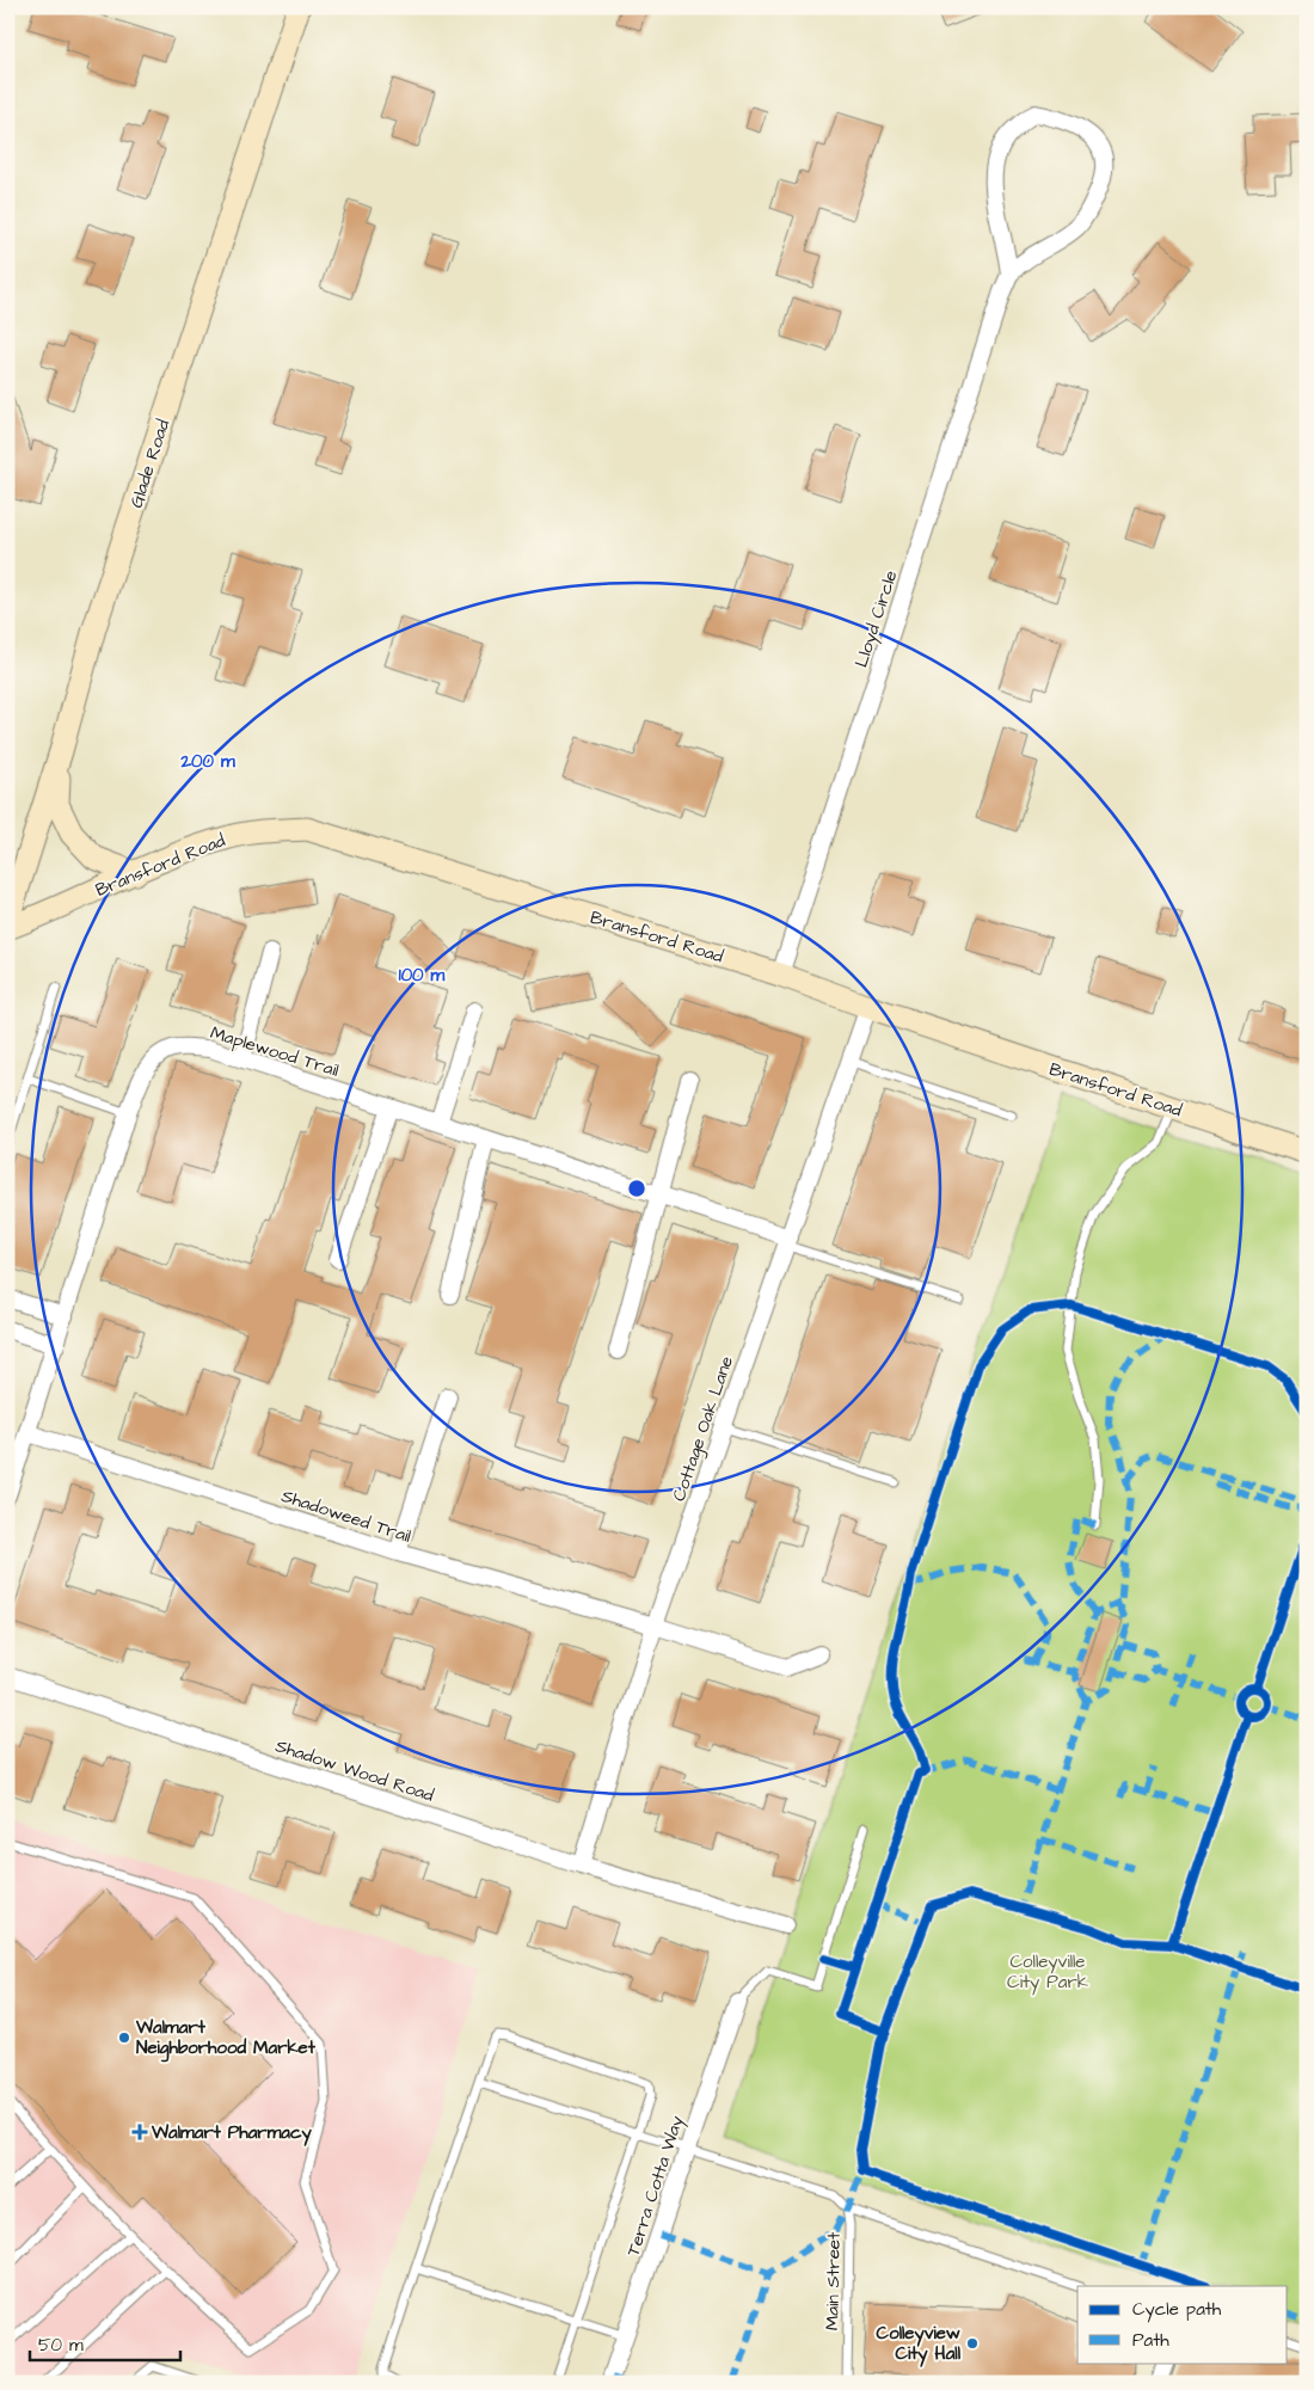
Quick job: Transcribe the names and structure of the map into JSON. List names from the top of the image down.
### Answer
{
  "streets": {
    "street": [
      "Glade Road",
      "Lloyd Circle",
      "Bransford Road",
      "Maplewood Trail",
      "Cottage Oak Lane",
      "Shadoweed Trail",
      "Shadow Wood Road",
      "Terra Cotta Way"
    ],
    "lane": ["Main Street"]
  },
  "crossings": [
    ["Lloyd Circle", "Bransford Road"],
    ["Bransford Road", "Cottage Oak Lane"],
    ["Maplewood Trail", "Cottage Oak Lane"],
    ["Maplewood Trail", "Shadoweed Trail"],
    ["Cottage Oak Lane", "Shadoweed Trail"],
    ["Cottage Oak Lane", "Shadow Wood Road"],
    ["Terra Cotta Way", "Main Street"]
  ],
  "parks": ["Colleyville City Park"],
  "places": {
    "other": ["Walmart Neighborhood Market", "Colleyview City Hall"],
    "health": ["Walmart Pharmacy"]
  },
  "legend": ["Cycle path", "Path"],
  "scale_bar": "50 m",
  "rings": ["200 m", "100 m"]
}
